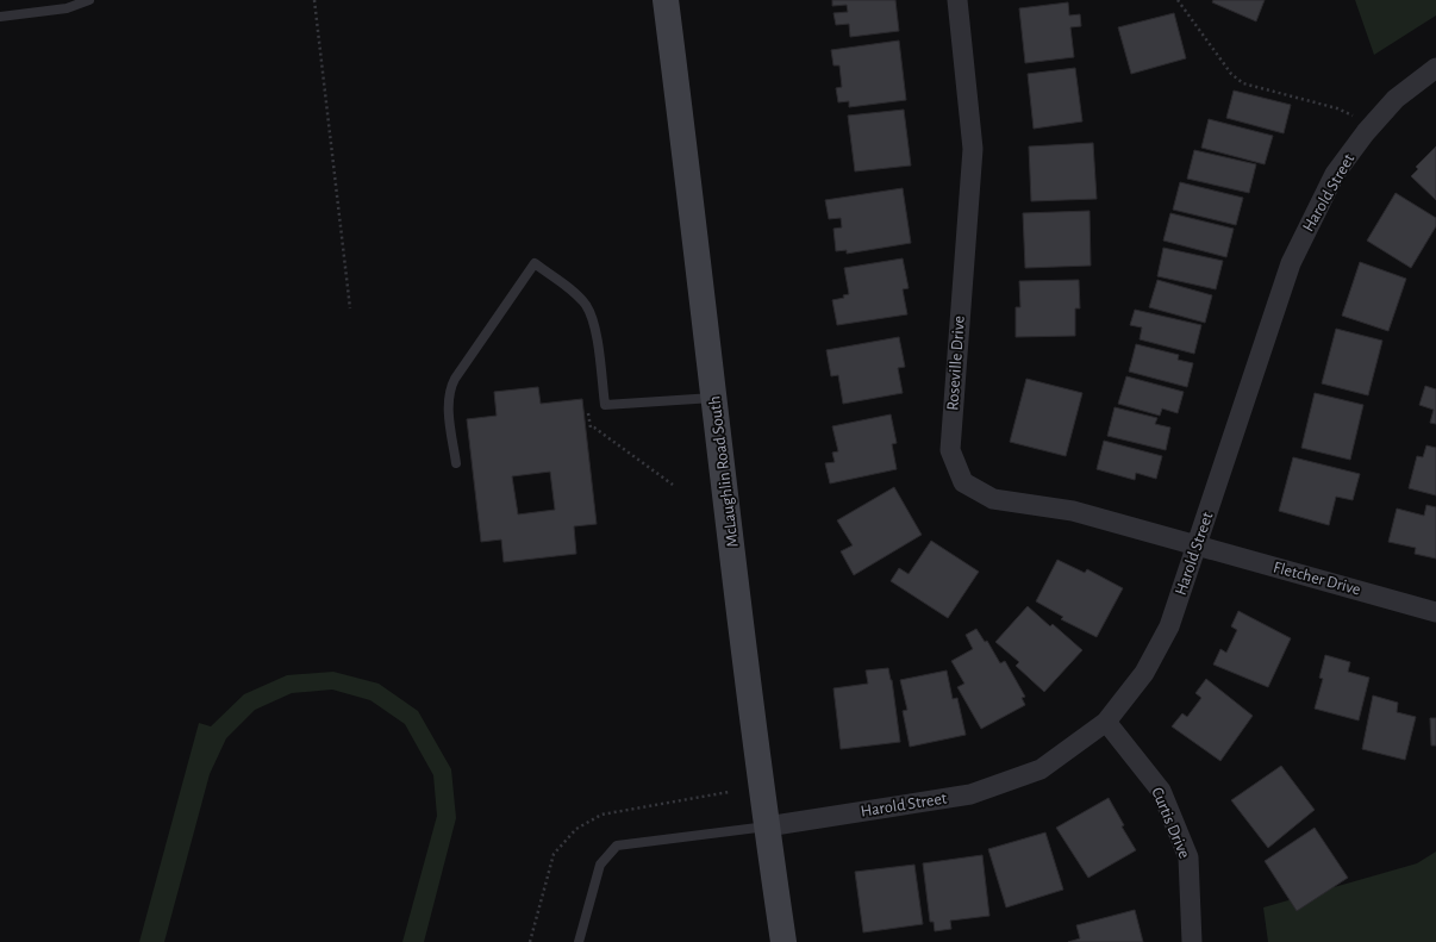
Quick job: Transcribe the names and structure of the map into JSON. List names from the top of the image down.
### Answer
{
  "streets": {
    "main road": ["McLaughlin Road South"],
    "street": [
      "Harold Street",
      "Roseville Drive",
      "Fletcher Drive",
      "Curtis Drive"
    ]
  },
  "crossings": [
    ["Harold Street", "Roseville Drive"],
    ["Harold Street", "McLaughlin Road South"],
    ["Harold Street", "Fletcher Drive"],
    ["Harold Street", "Curtis Drive"],
    ["Roseville Drive", "Fletcher Drive"]
  ]
}
